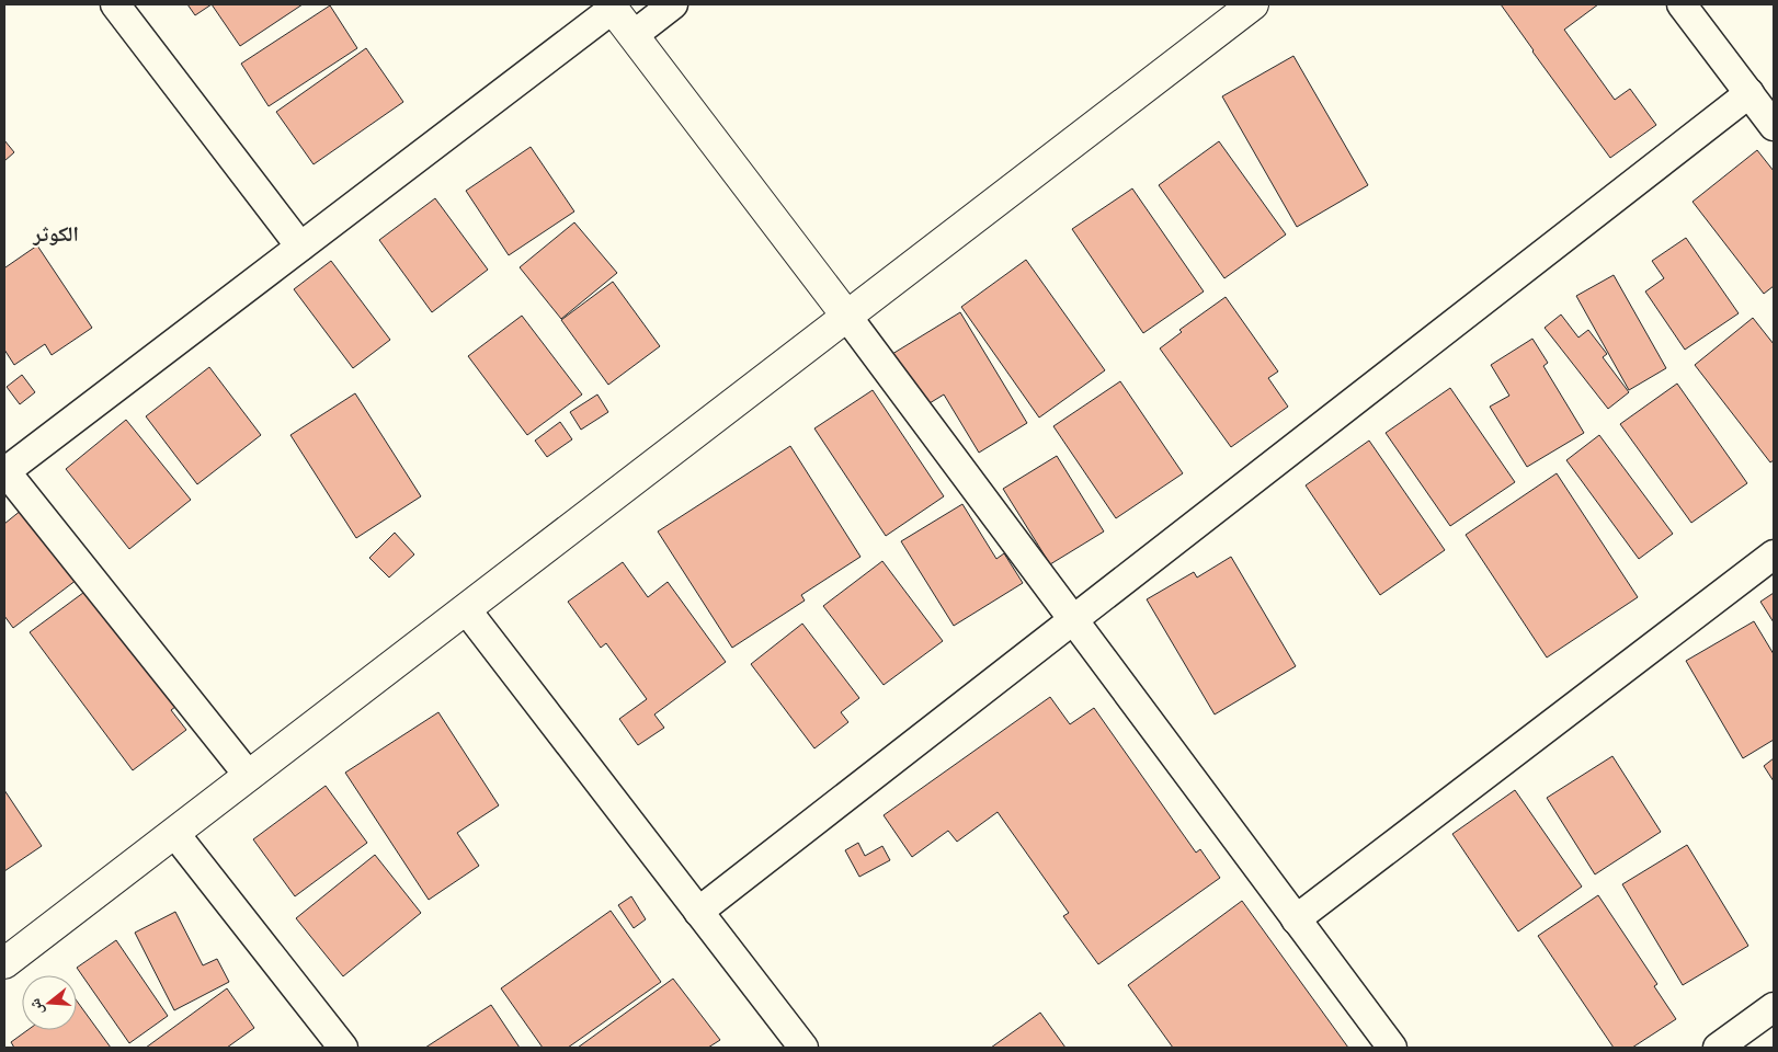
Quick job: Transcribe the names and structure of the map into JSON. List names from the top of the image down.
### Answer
{
  "districts": ["الكوثر"],
  "north": "left"
}
